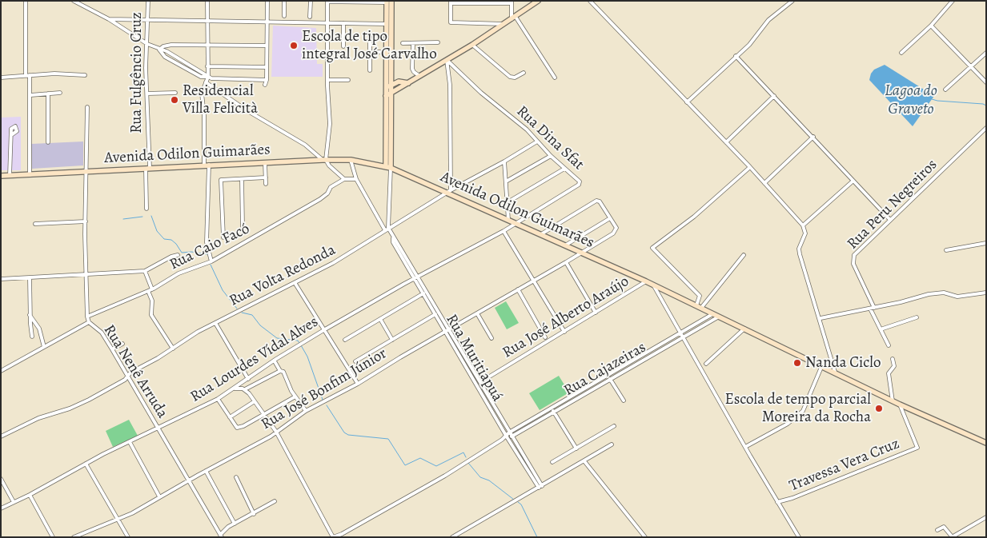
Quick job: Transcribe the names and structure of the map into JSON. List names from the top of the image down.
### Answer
{
  "streets": {
    "street": [
      "Rua Fulgêncio Cruz",
      "Rua Dina Sfat",
      "Avenida Odilon Guimarães",
      "Rua Peru Negreiros",
      "Rua Caio Facó",
      "Rua Volta Redonda",
      "Rua José Alberto Araújo",
      "Rua Muritiapuá",
      "Rua Lourdes Vídal Alves",
      "Rua Cajazeiras",
      "Rua Nenê Arruda",
      "Rua José Bonfim Júnior",
      "Travessa Vera Cruz"
    ]
  },
  "crossings": [
    ["Rua Fulgêncio Cruz", "Avenida Odilon Guimarães"],
    ["Rua Dina Sfat", "Avenida Odilon Guimarães"],
    ["Rua Dina Sfat", "Rua Volta Redonda"],
    ["Rua Dina Sfat", "Rua Lourdes Vídal Alves"],
    ["Avenida Odilon Guimarães", "Rua Volta Redonda"],
    ["Avenida Odilon Guimarães", "Rua José Alberto Araújo"],
    ["Avenida Odilon Guimarães", "Rua Lourdes Vídal Alves"],
    ["Avenida Odilon Guimarães", "Rua Cajazeiras"],
    ["Avenida Odilon Guimarães", "Rua Nenê Arruda"],
    ["Avenida Odilon Guimarães", "Rua José Bonfim Júnior"],
    ["Avenida Odilon Guimarães", "Travessa Vera Cruz"],
    ["Rua Caio Facó", "Rua Nenê Arruda"],
    ["Rua Volta Redonda", "Rua Muritiapuá"],
    ["Rua Volta Redonda", "Rua Nenê Arruda"],
    ["Rua José Alberto Araújo", "Rua Muritiapuá"],
    ["Rua Muritiapuá", "Rua Lourdes Vídal Alves"],
    ["Rua Muritiapuá", "Rua Cajazeiras"],
    ["Rua Muritiapuá", "Rua José Bonfim Júnior"],
    ["Rua Lourdes Vídal Alves", "Rua Nenê Arruda"],
    ["Rua Nenê Arruda", "Rua José Bonfim Júnior"]
  ],
  "water": ["Lagoa do Graveto"],
  "places": [
    "Escola de tipo integral José Carvalho",
    "Residencial Villa Felicità",
    "Nanda Ciclo",
    "Escola de tempo parcial Moreira da Rocha"
  ]
}
